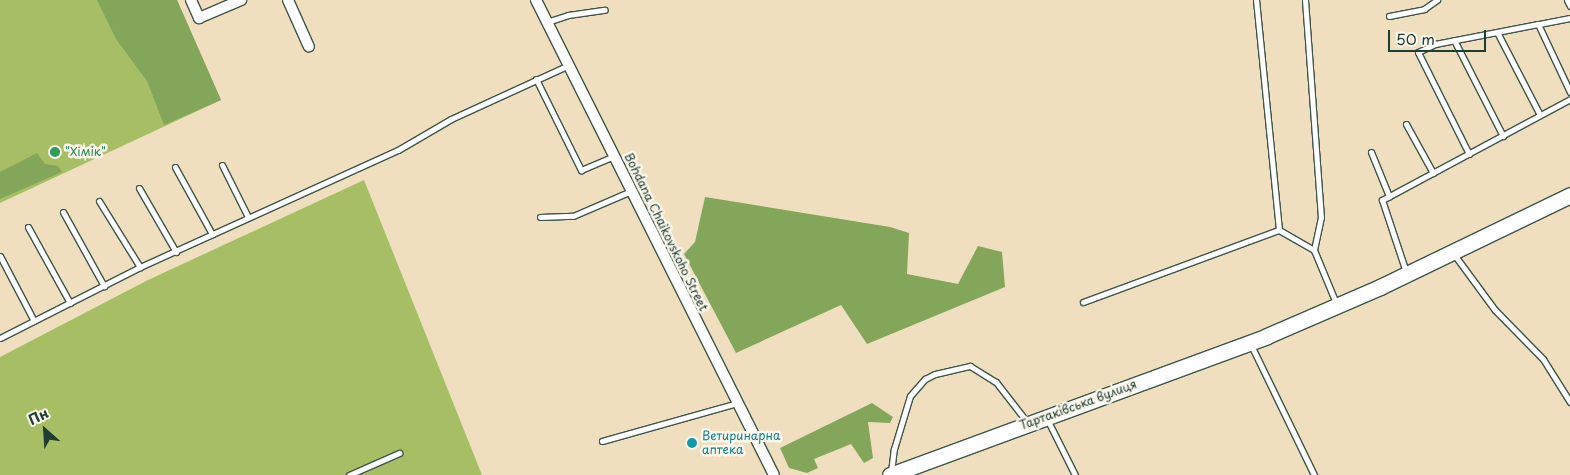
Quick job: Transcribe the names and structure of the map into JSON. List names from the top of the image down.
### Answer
{
  "streets": {
    "street": ["Bohdana Chaikovskoho Street", "Тартаківська вулиця"]
  },
  "places": ["\"Хімік\"", "Ветиринарна аптека"],
  "scale_bar": "50 m",
  "north": "top left"
}
